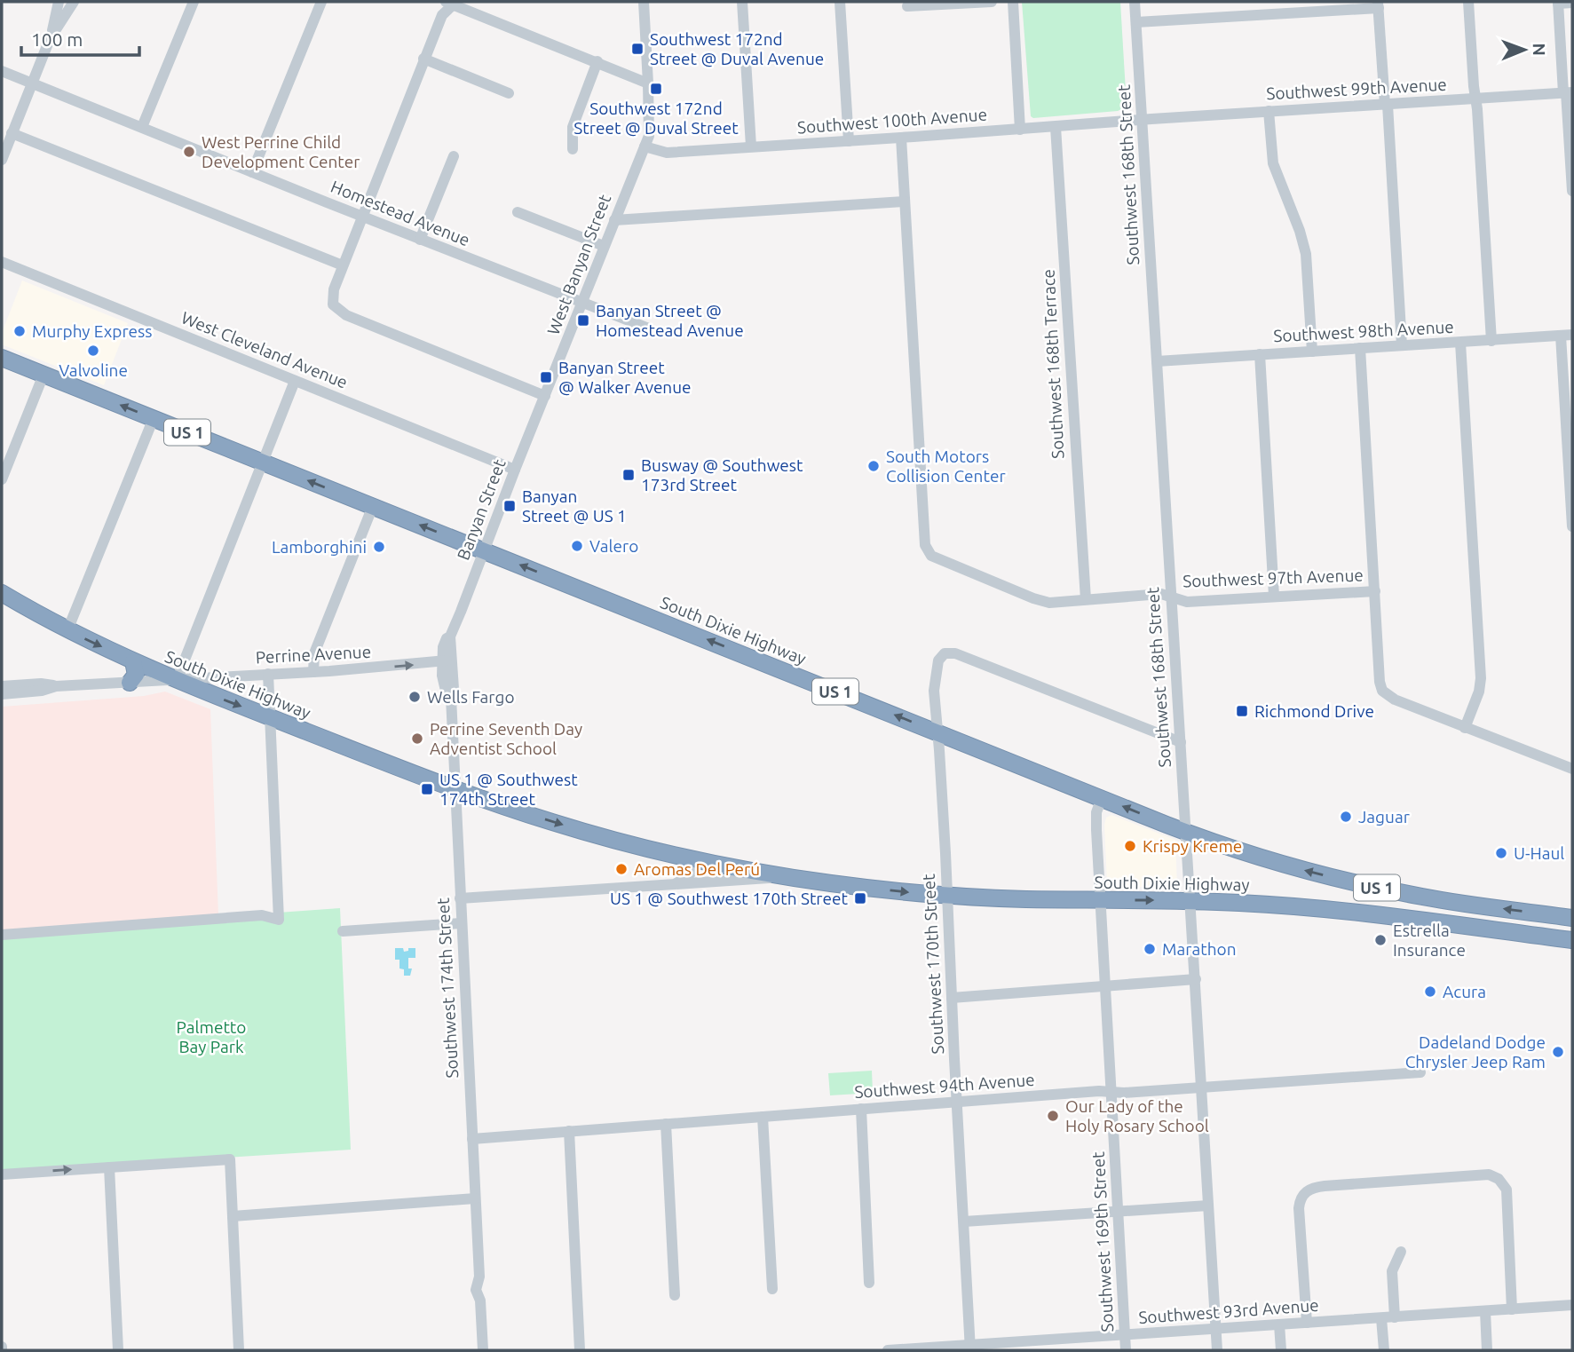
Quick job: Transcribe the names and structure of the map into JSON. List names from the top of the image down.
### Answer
{
  "streets": {
    "highway": ["US 1", "South Dixie Highway"],
    "street": [
      "Southwest 99th Avenue",
      "Southwest 100th Avenue",
      "Southwest 168th Street",
      "Homestead Avenue",
      "West Banyan Street",
      "Southwest 98th Avenue",
      "West Cleveland Avenue",
      "Southwest 168th Terrace",
      "Banyan Street",
      "Southwest 97th Avenue",
      "Perrine Avenue",
      "Southwest 170th Street",
      "Southwest 174th Street",
      "Southwest 94th Avenue",
      "Southwest 169th Street",
      "Southwest 93rd Avenue"
    ]
  },
  "crossings": [
    ["Southwest 99th Avenue", "Southwest 100th Avenue"],
    ["Southwest 99th Avenue", "Southwest 168th Street"],
    ["Southwest 100th Avenue", "Southwest 168th Street"],
    ["Southwest 100th Avenue", "West Banyan Street"],
    ["Southwest 100th Avenue", "Southwest 168th Terrace"],
    ["Southwest 168th Street", "Southwest 98th Avenue"],
    ["Southwest 168th Street", "Southwest 97th Avenue"],
    ["Southwest 168th Street", "South Dixie Highway"],
    ["Southwest 168th Street", "Southwest 170th Street"],
    ["Southwest 168th Street", "Southwest 94th Avenue"],
    ["Southwest 168th Street", "Southwest 93rd Avenue"],
    ["Homestead Avenue", "West Banyan Street"],
    ["West Banyan Street", "Banyan Street"],
    ["West Cleveland Avenue", "Banyan Street"],
    ["Southwest 168th Terrace", "Southwest 97th Avenue"],
    ["Banyan Street", "South Dixie Highway"],
    ["Banyan Street", "Perrine Avenue"],
    ["Banyan Street", "Southwest 174th Street"],
    ["South Dixie Highway", "Perrine Avenue"],
    ["South Dixie Highway", "Southwest 170th Street"],
    ["South Dixie Highway", "Southwest 174th Street"],
    ["South Dixie Highway", "Southwest 169th Street"],
    ["Southwest 170th Street", "Southwest 94th Avenue"],
    ["Southwest 170th Street", "Southwest 93rd Avenue"],
    ["Southwest 174th Street", "Southwest 94th Avenue"],
    ["Southwest 94th Avenue", "Southwest 169th Street"],
    ["Southwest 169th Street", "Southwest 93rd Avenue"]
  ],
  "one_way": ["Perrine Avenue"],
  "parks": ["Palmetto Bay Park"],
  "places": {
    "transit": [
      "Southwest 172nd Street @ Duval Avenue",
      "Southwest 172nd Street @ Duval Street",
      "Banyan Street @ Homestead Avenue",
      "Banyan Street @ Walker Avenue",
      "Busway @ Southwest 173rd Street",
      "Banyan Street @ US 1",
      "Richmond Drive",
      "US 1 @ Southwest 174th Street",
      "US 1 @ Southwest 170th Street"
    ],
    "other": [
      "West Perrine Child Development Center",
      "Murphy Express",
      "Valvoline",
      "South Motors Collision Center",
      "Valero",
      "Lamborghini",
      "Wells Fargo",
      "Perrine Seventh Day Adventist School",
      "Jaguar",
      "Krispy Kreme",
      "U-Haul",
      "Aromas Del Perú",
      "Estrella Insurance",
      "Marathon",
      "Acura",
      "Dadeland Dodge Chrysler Jeep Ram",
      "Our Lady of the Holy Rosary School"
    ]
  },
  "scale_bar": "100 m",
  "north": "right"
}
